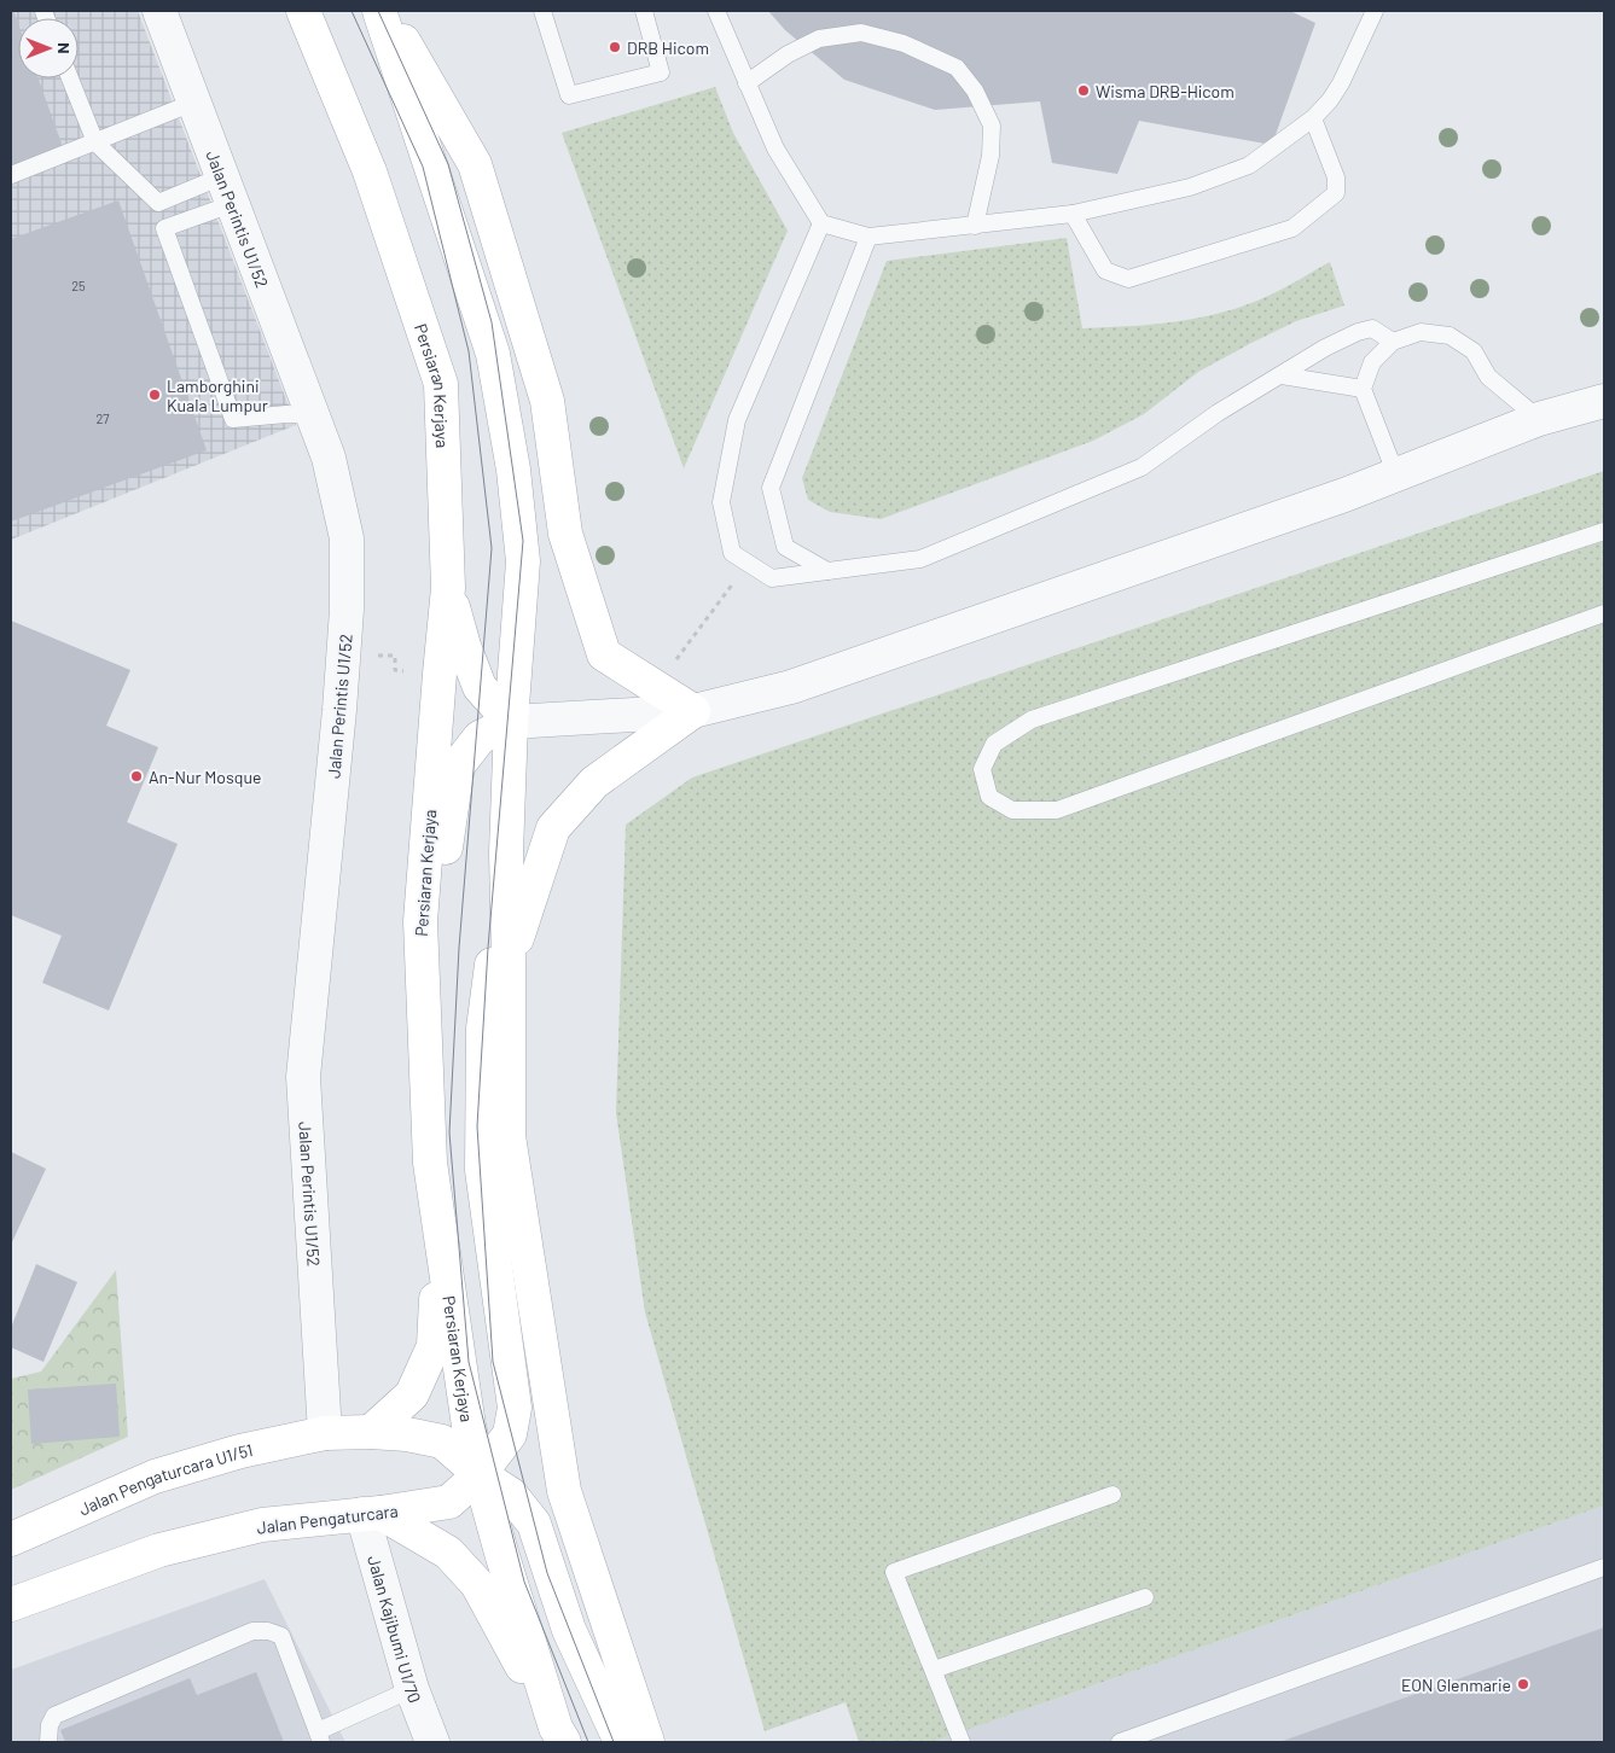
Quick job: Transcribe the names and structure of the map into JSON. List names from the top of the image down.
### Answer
{
  "streets": {
    "main road": ["Persiaran Kerjaya", "Jalan Pengaturcara U1/51", "Jalan Pengaturcara"],
    "street": ["Jalan Perintis U1/52", "Jalan Kajibumi U1/70"]
  },
  "crossings": [
    ["Jalan Perintis U1/52", "Jalan Pengaturcara U1/51"],
    ["Persiaran Kerjaya", "Jalan Pengaturcara"],
    ["Jalan Pengaturcara", "Jalan Kajibumi U1/70"]
  ],
  "places": [
    "DRB Hicom",
    "Wisma DRB-Hicom",
    "Lamborghini Kuala Lumpur",
    "An-Nur Mosque",
    "EON Glenmarie"
  ],
  "house_numbers": ["25", "27"],
  "north": "right"
}
